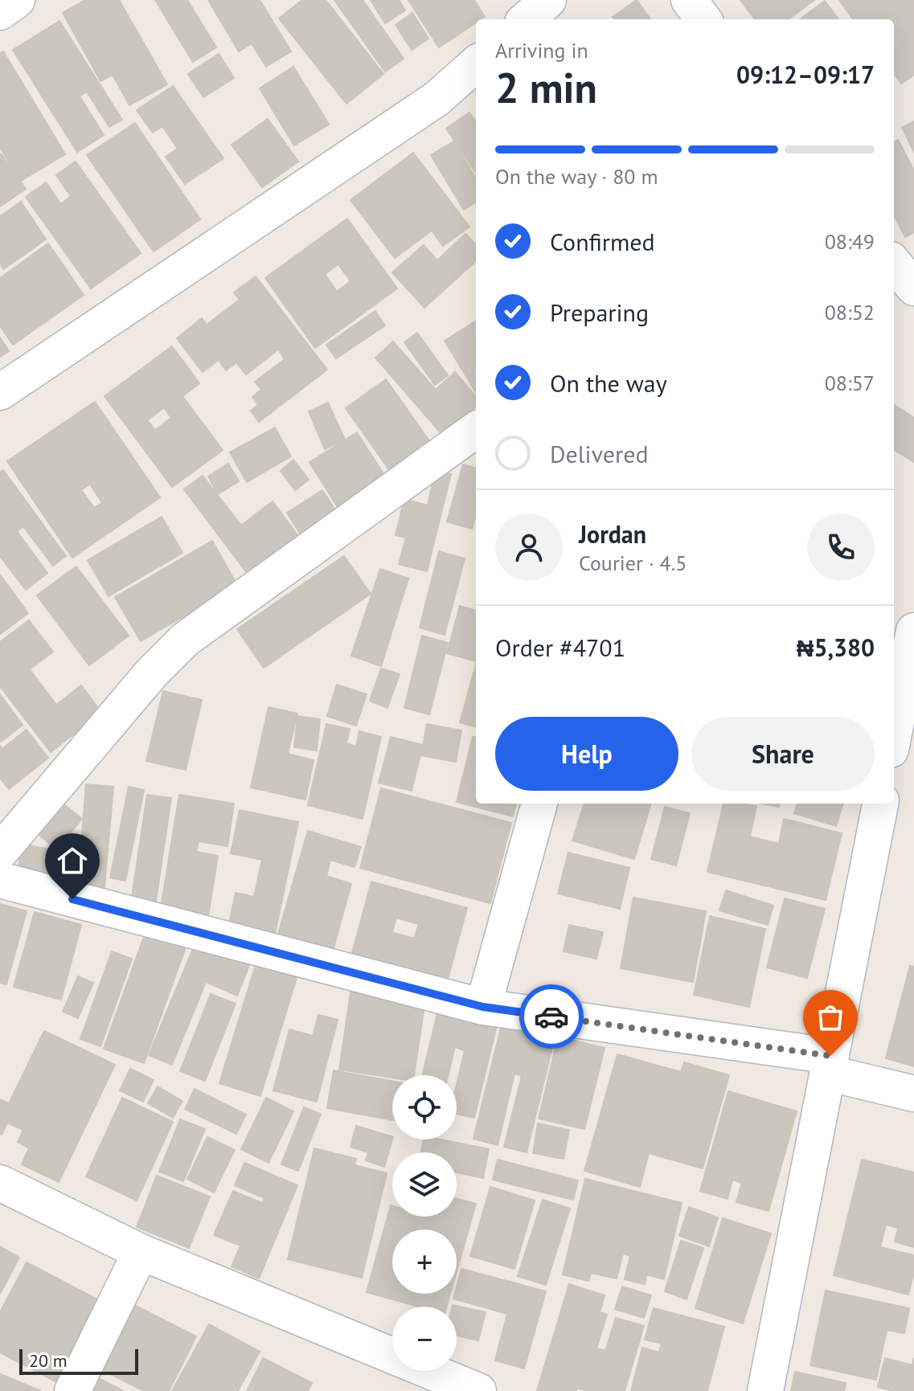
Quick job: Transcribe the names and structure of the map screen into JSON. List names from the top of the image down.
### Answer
{
  "scale_bar": "20 m",
  "page": {
    "heading": ["2 min", "Arriving in", "09:12–09:17"],
    "panel": [
      "Jordan",
      "Courier · 4.5",
      "Order #4701",
      "₦5,380"
    ],
    "bar": "On the way · 80 m",
    "list": [
      ["Confirmed", "08:49"],
      ["Preparing", "08:52"],
      ["On the way", "08:57"],
      "Delivered"
    ],
    "buttons": ["Help", "Share"],
    "map_buttons": ["+", "−"],
    "scale": "20 m"
  }
}
